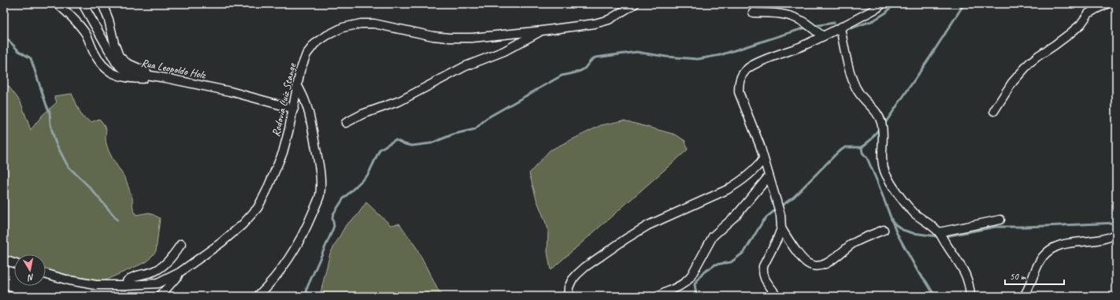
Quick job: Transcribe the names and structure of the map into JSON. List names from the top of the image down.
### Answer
{
  "streets": {
    "street": ["Rua Leopoldo Holz", "Rodovia Luiz Stange"]
  },
  "crossings": [
    ["Rua Leopoldo Holz", "Rodovia Luiz Stange"]
  ],
  "scale_bar": "50 m",
  "north": "bottom"
}
